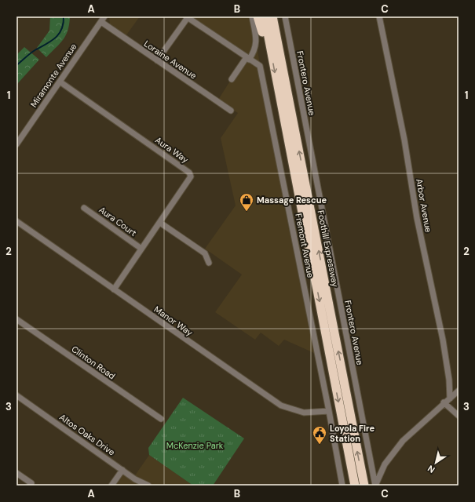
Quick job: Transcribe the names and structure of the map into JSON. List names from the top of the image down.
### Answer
{
  "streets": {
    "highway": ["Foothill Expressway"],
    "street": [
      "Loraine Avenue",
      "Miramonte Avenue",
      "Frontero Avenue",
      "Aura Way",
      "Arbor Avenue",
      "Aura Court",
      "Fremont Avenue",
      "Manor Way",
      "Clinton Road",
      "Altos Oaks Drive"
    ]
  },
  "crossings": [
    ["Loraine Avenue", "Miramonte Avenue"],
    ["Miramonte Avenue", "Aura Way"],
    ["Aura Way", "Aura Court"],
    ["Aura Way", "Manor Way"],
    ["Fremont Avenue", "Manor Way"]
  ],
  "parks": ["McKenzie Park"],
  "places": {
    "shop": ["Massage Rescue"],
    "public building": ["Loyola Fire Station"]
  },
  "north": "bottom left",
  "grid": {
    "columns": ["A", "B", "C"],
    "rows": ["1", "2", "3"]
  }
}
